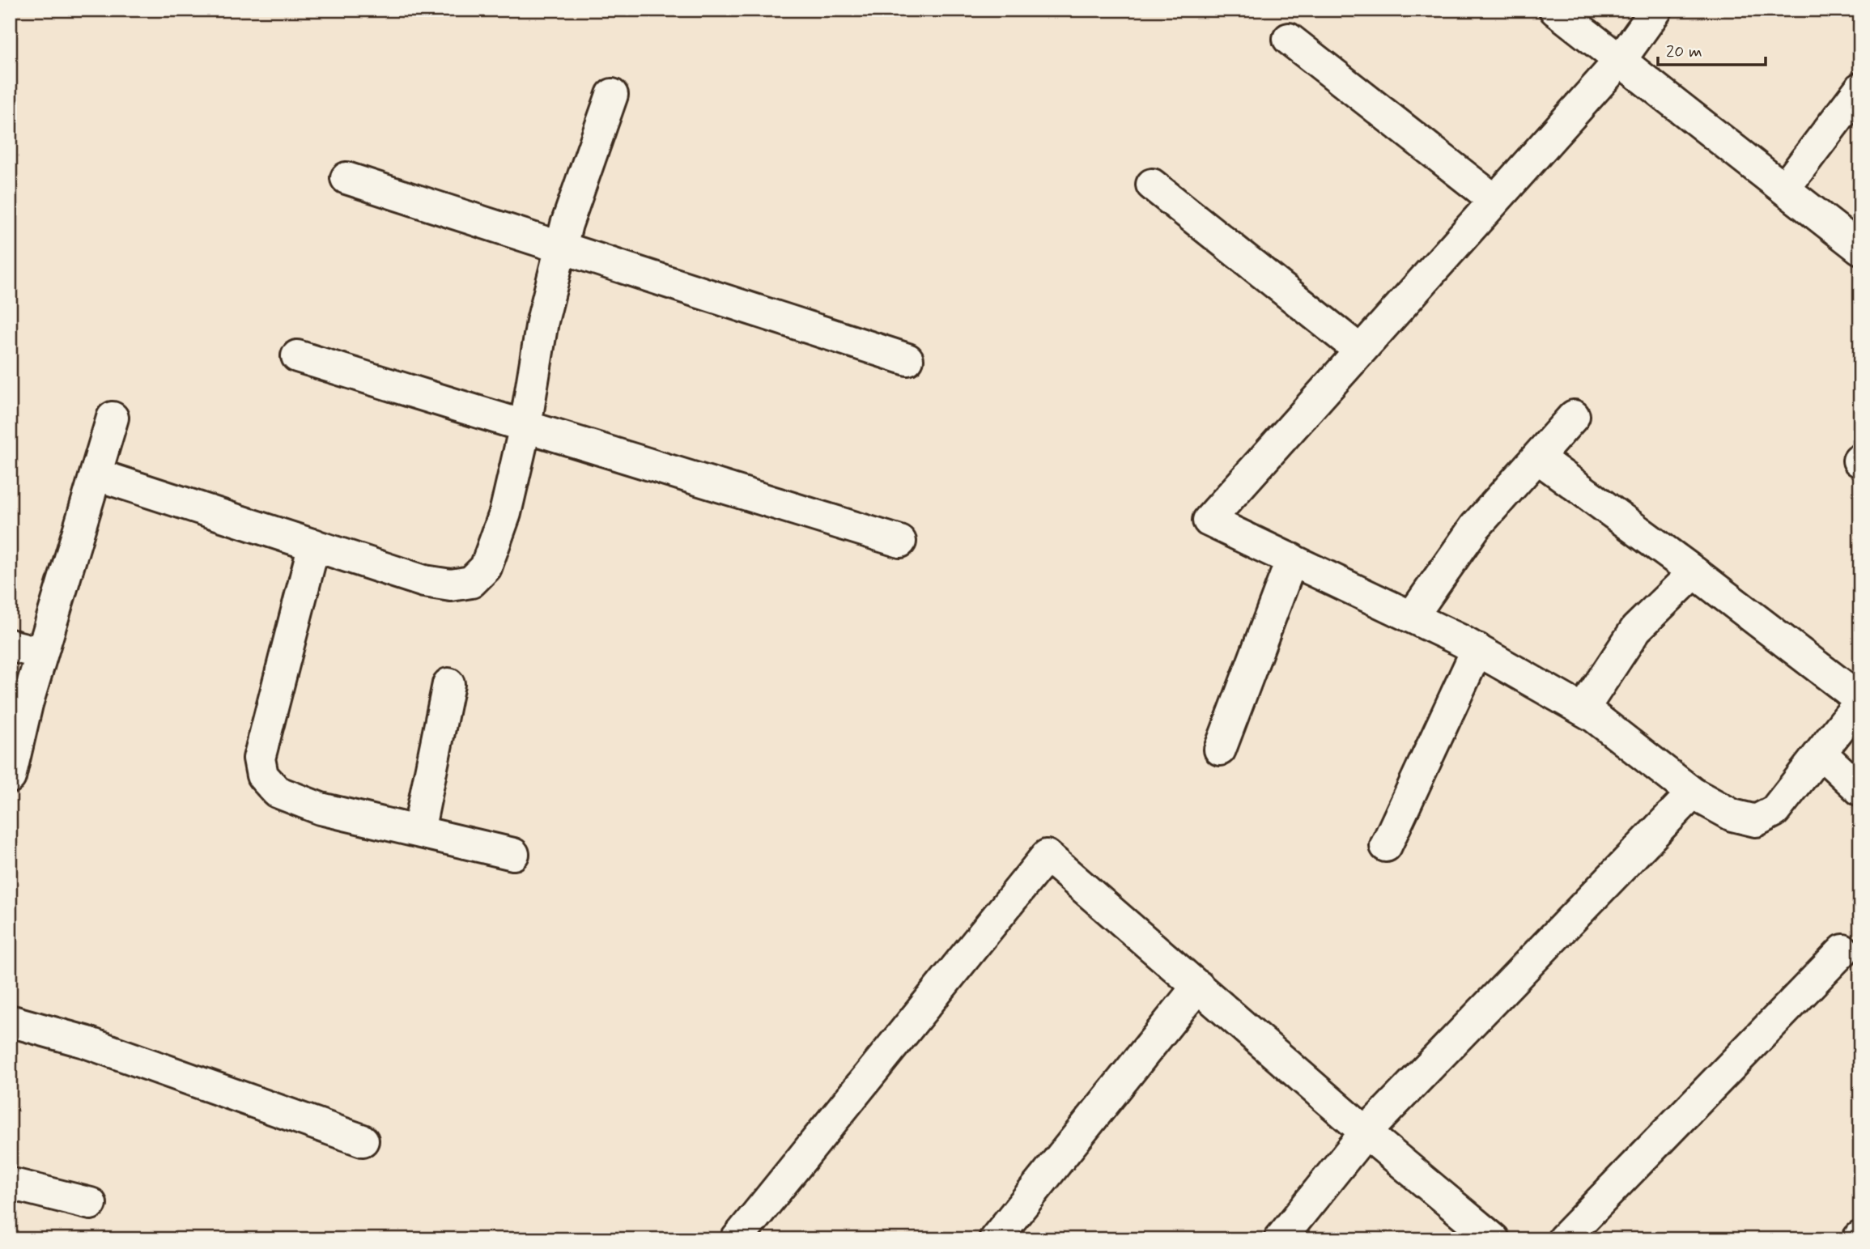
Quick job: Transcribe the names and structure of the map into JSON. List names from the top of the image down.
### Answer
{
  "scale_bar": "20 m"
}
